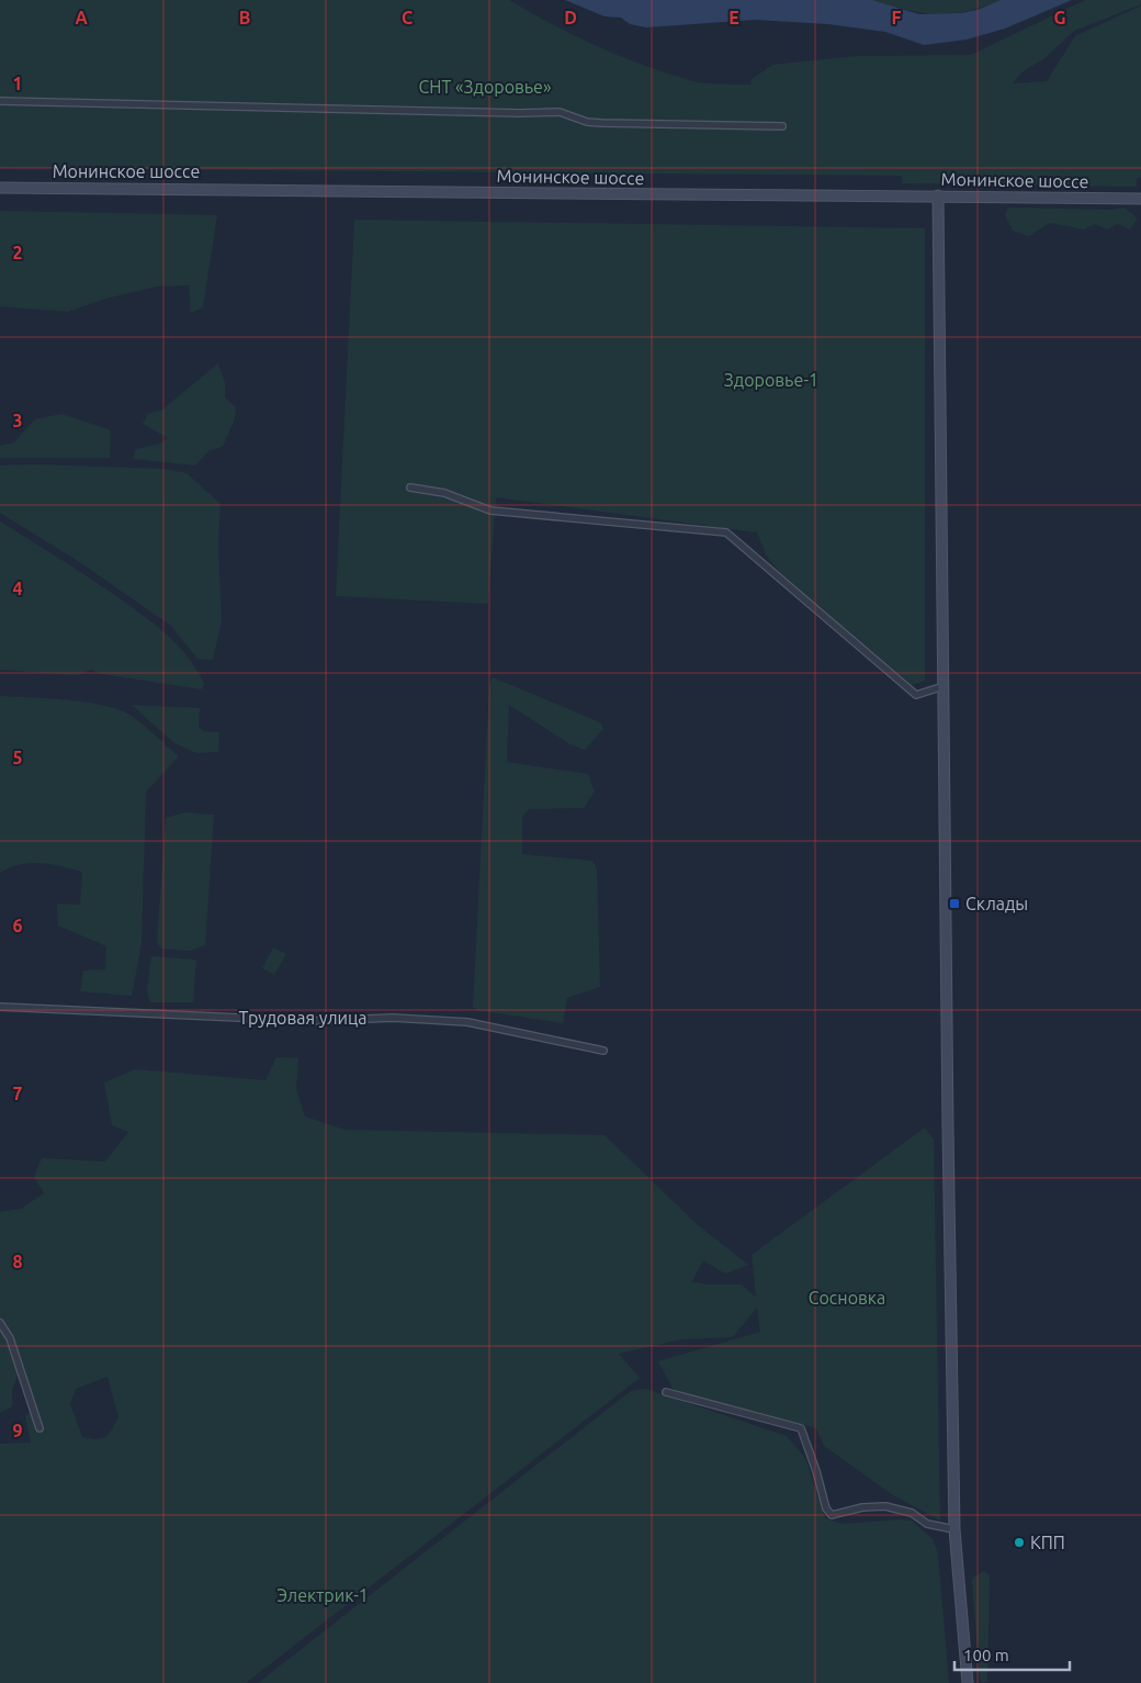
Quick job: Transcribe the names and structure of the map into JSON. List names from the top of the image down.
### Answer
{
  "streets": {
    "main road": ["Монинское шоссе"],
    "street": ["Трудовая улица"]
  },
  "parks": [
    "СНТ «Здоровье»",
    "Здоровье-1",
    "Сосновка",
    "Электрик-1"
  ],
  "places": {
    "transit": ["Склады"],
    "other": ["КПП"]
  },
  "scale_bar": "100 m",
  "grid": {
    "columns": [
      "A",
      "B",
      "C",
      "D",
      "E",
      "F",
      "G"
    ],
    "rows": [
      "1",
      "2",
      "3",
      "4",
      "5",
      "6",
      "7",
      "8",
      "9"
    ]
  }
}
